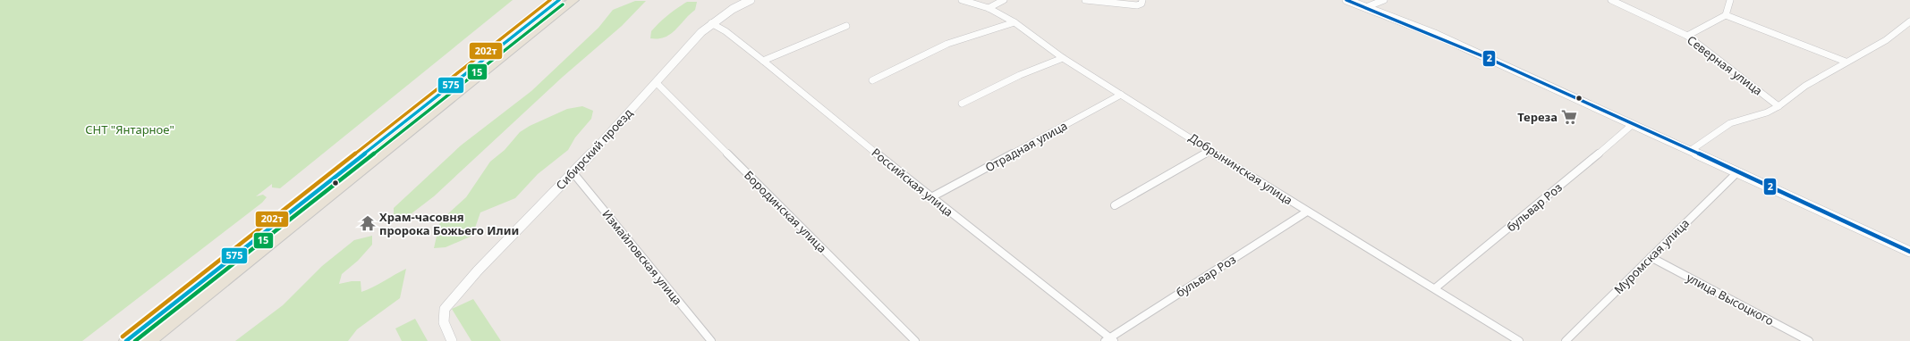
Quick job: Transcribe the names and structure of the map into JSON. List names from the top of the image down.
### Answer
{
  "streets": {
    "street": [
      "Северная улица",
      "Отрадная улица",
      "Сибирский проезд",
      "Добрынинская улица",
      "Российская улица",
      "бульвар Роз",
      "Бородинская улица",
      "Муромская улица",
      "Измайловская улица",
      "улица Высоцкого"
    ]
  },
  "crossings": [
    ["Отрадная улица", "Добрынинская улица"],
    ["Отрадная улица", "Российская улица"],
    ["Сибирский проезд", "Российская улица"],
    ["Сибирский проезд", "Бородинская улица"],
    ["Сибирский проезд", "Измайловская улица"],
    ["Добрынинская улица", "бульвар Роз"],
    ["Российская улица", "бульвар Роз"],
    ["Муромская улица", "улица Высоцкого"]
  ],
  "parks": ["СНТ \"Янтарное\""],
  "places": {
    "supermarket": ["Тереза"],
    "temple": ["Храм-часовня пророка Божьего Илии"]
  },
  "lines": [
    "transit line 575",
    "transit line 202т",
    "transit line 2",
    "transit line 15"
  ]
}
